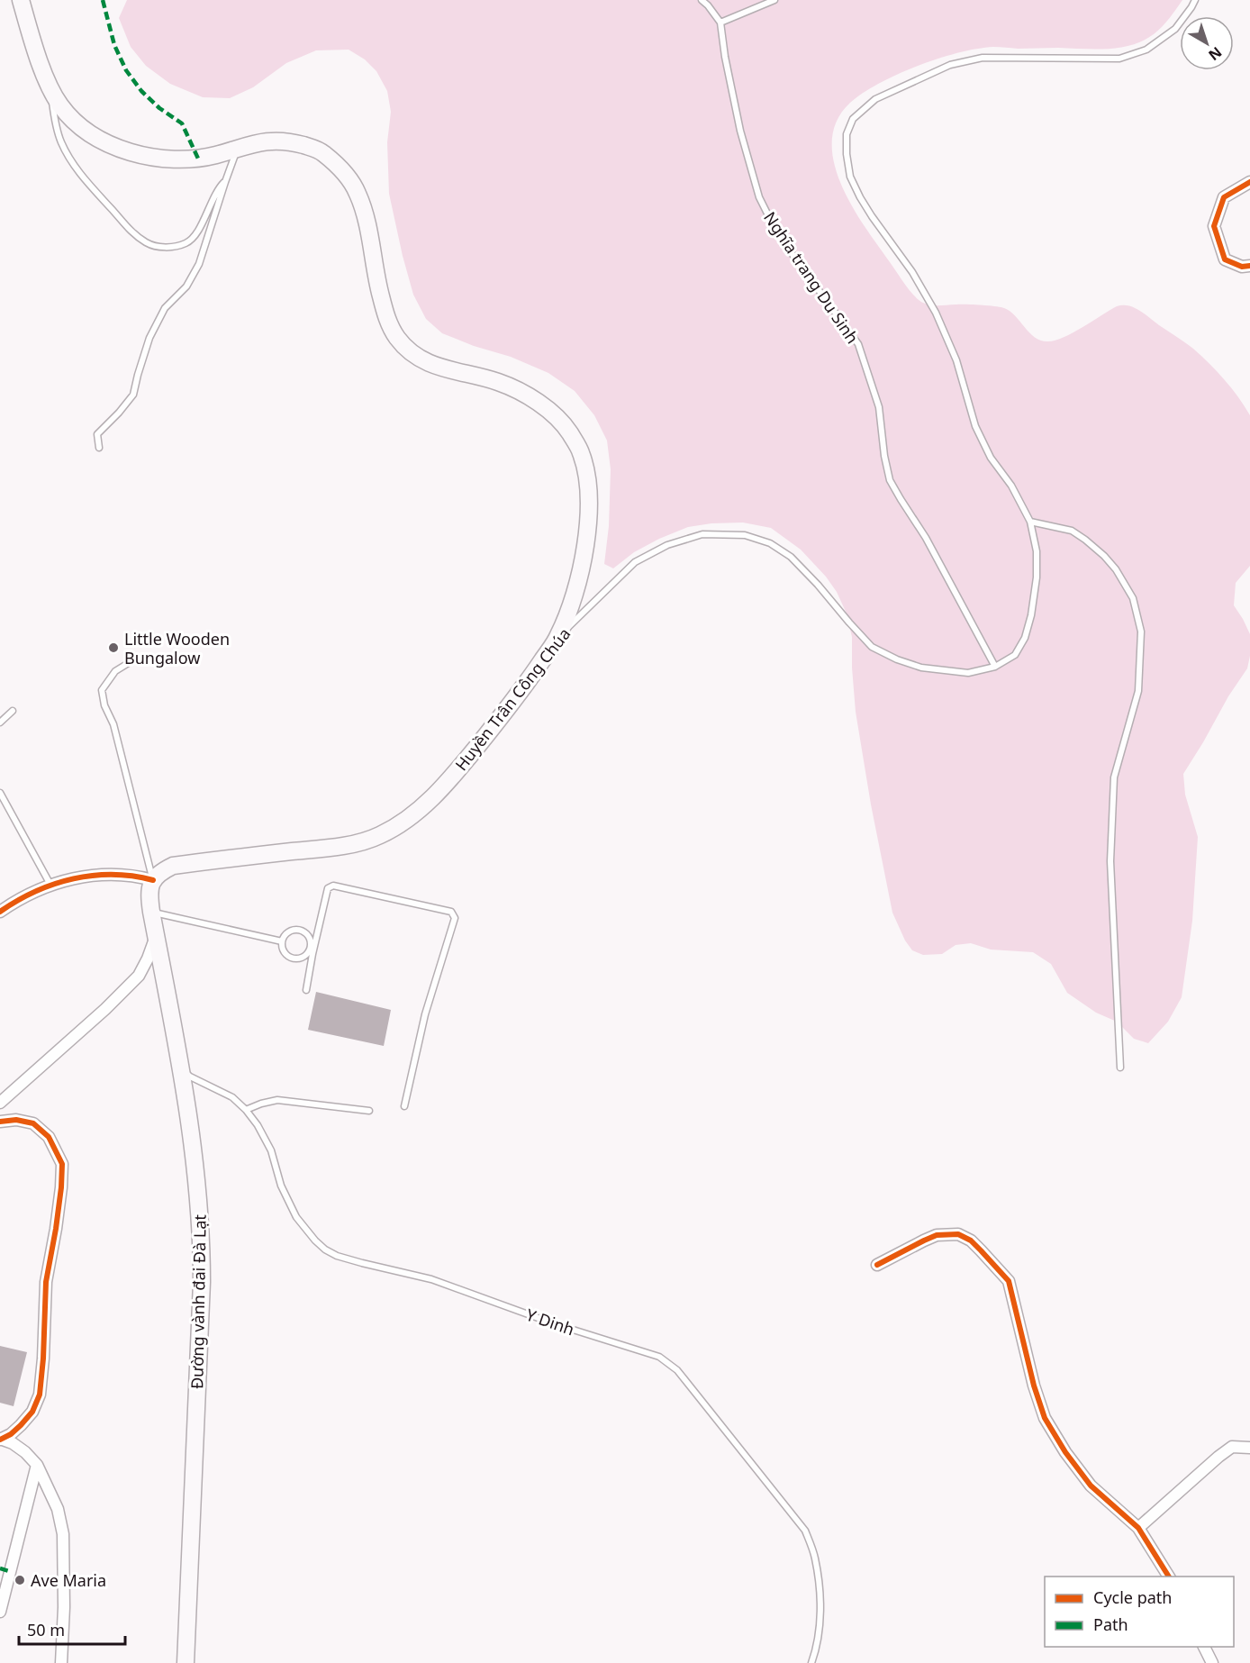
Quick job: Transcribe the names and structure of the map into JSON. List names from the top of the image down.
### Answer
{
  "streets": {
    "main road": ["Huyền Trân Công Chúa", "Đường vành đai Đà Lạt"],
    "lane": ["Nghĩa trang Du Sinh", "Y Dinh"]
  },
  "crossings": [
    ["Nghĩa trang Du Sinh", "Huyền Trân Công Chúa"],
    ["Huyền Trân Công Chúa", "Đường vành đai Đà Lạt"],
    ["Đường vành đai Đà Lạt", "Y Dinh"]
  ],
  "places": ["Little Wooden Bungalow", "Ave Maria"],
  "legend": ["Cycle path", "Path"],
  "scale_bar": "50 m",
  "north": "bottom right"
}
